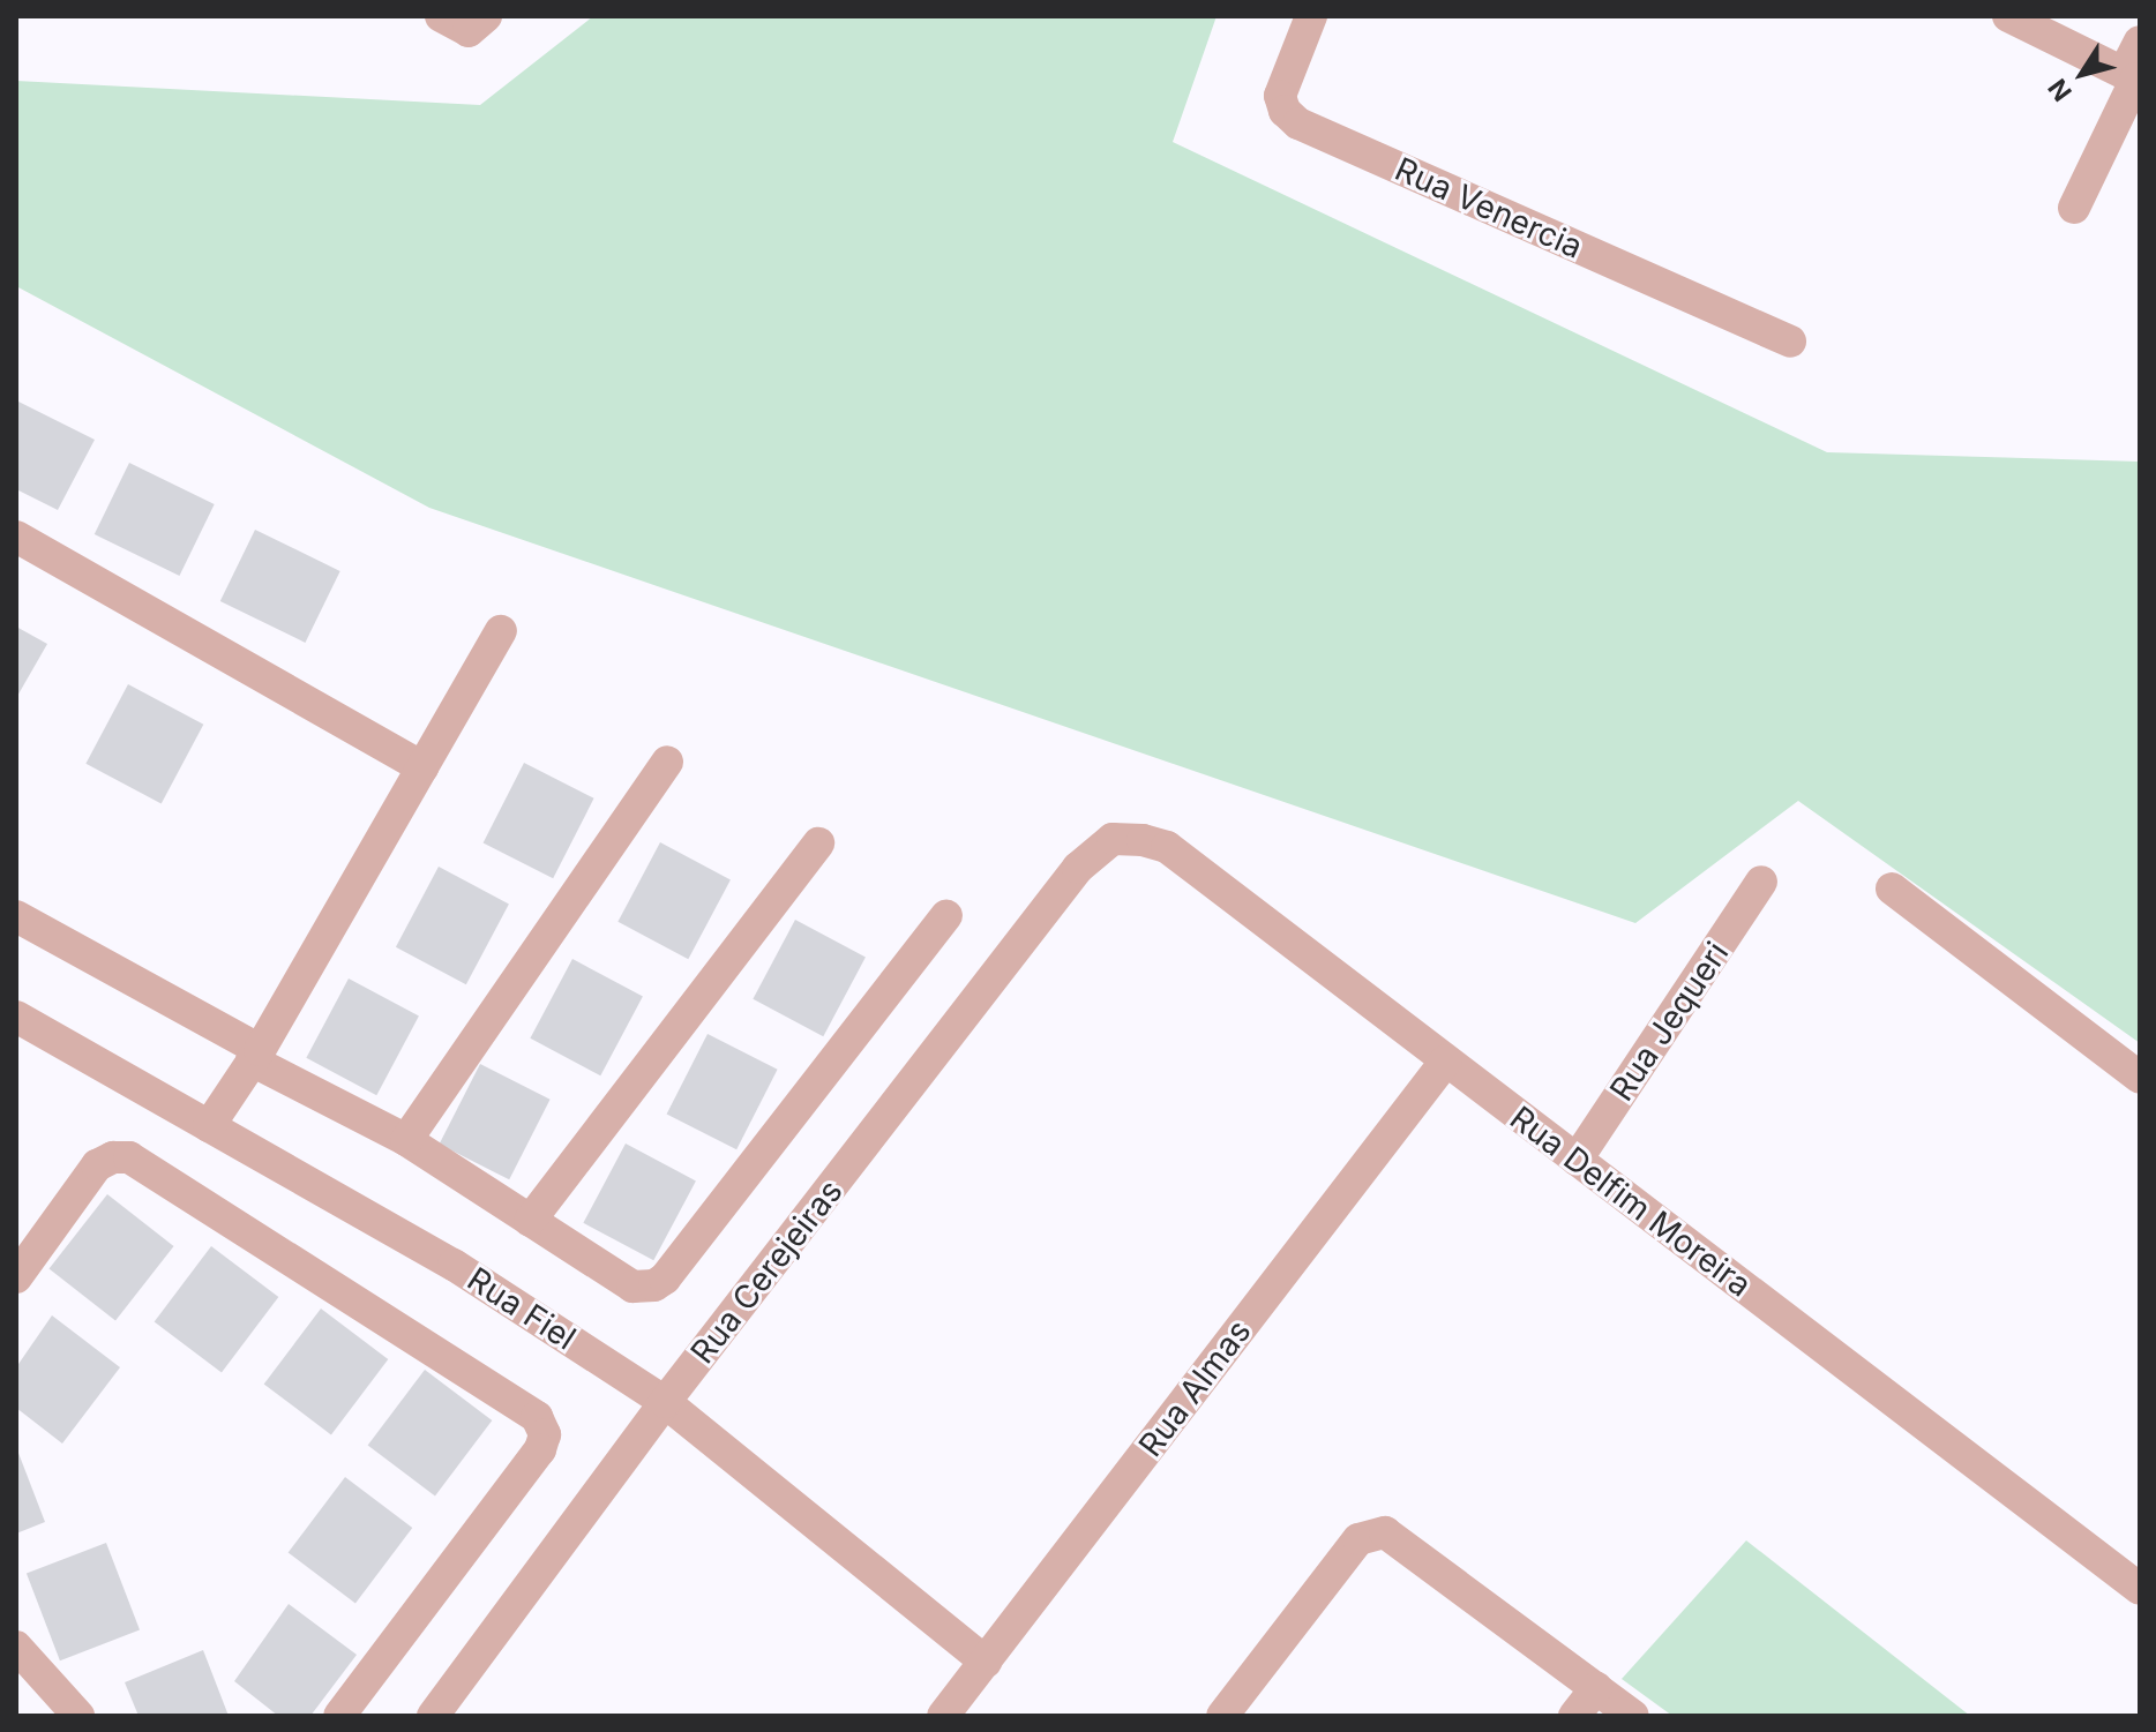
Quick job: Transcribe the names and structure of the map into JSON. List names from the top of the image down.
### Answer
{
  "streets": {
    "street": [
      "Rua Venercia",
      "Rua Jequeri",
      "Rua Delfim Moreira",
      "Rua Cerejeiras",
      "Rua Fiel",
      "Rua Almas"
    ]
  },
  "crossings": [
    ["Rua Jequeri", "Rua Delfim Moreira"],
    ["Rua Delfim Moreira", "Rua Cerejeiras"],
    ["Rua Delfim Moreira", "Rua Almas"],
    ["Rua Cerejeiras", "Rua Fiel"],
    ["Rua Fiel", "Rua Almas"]
  ],
  "north": "bottom left"
}
